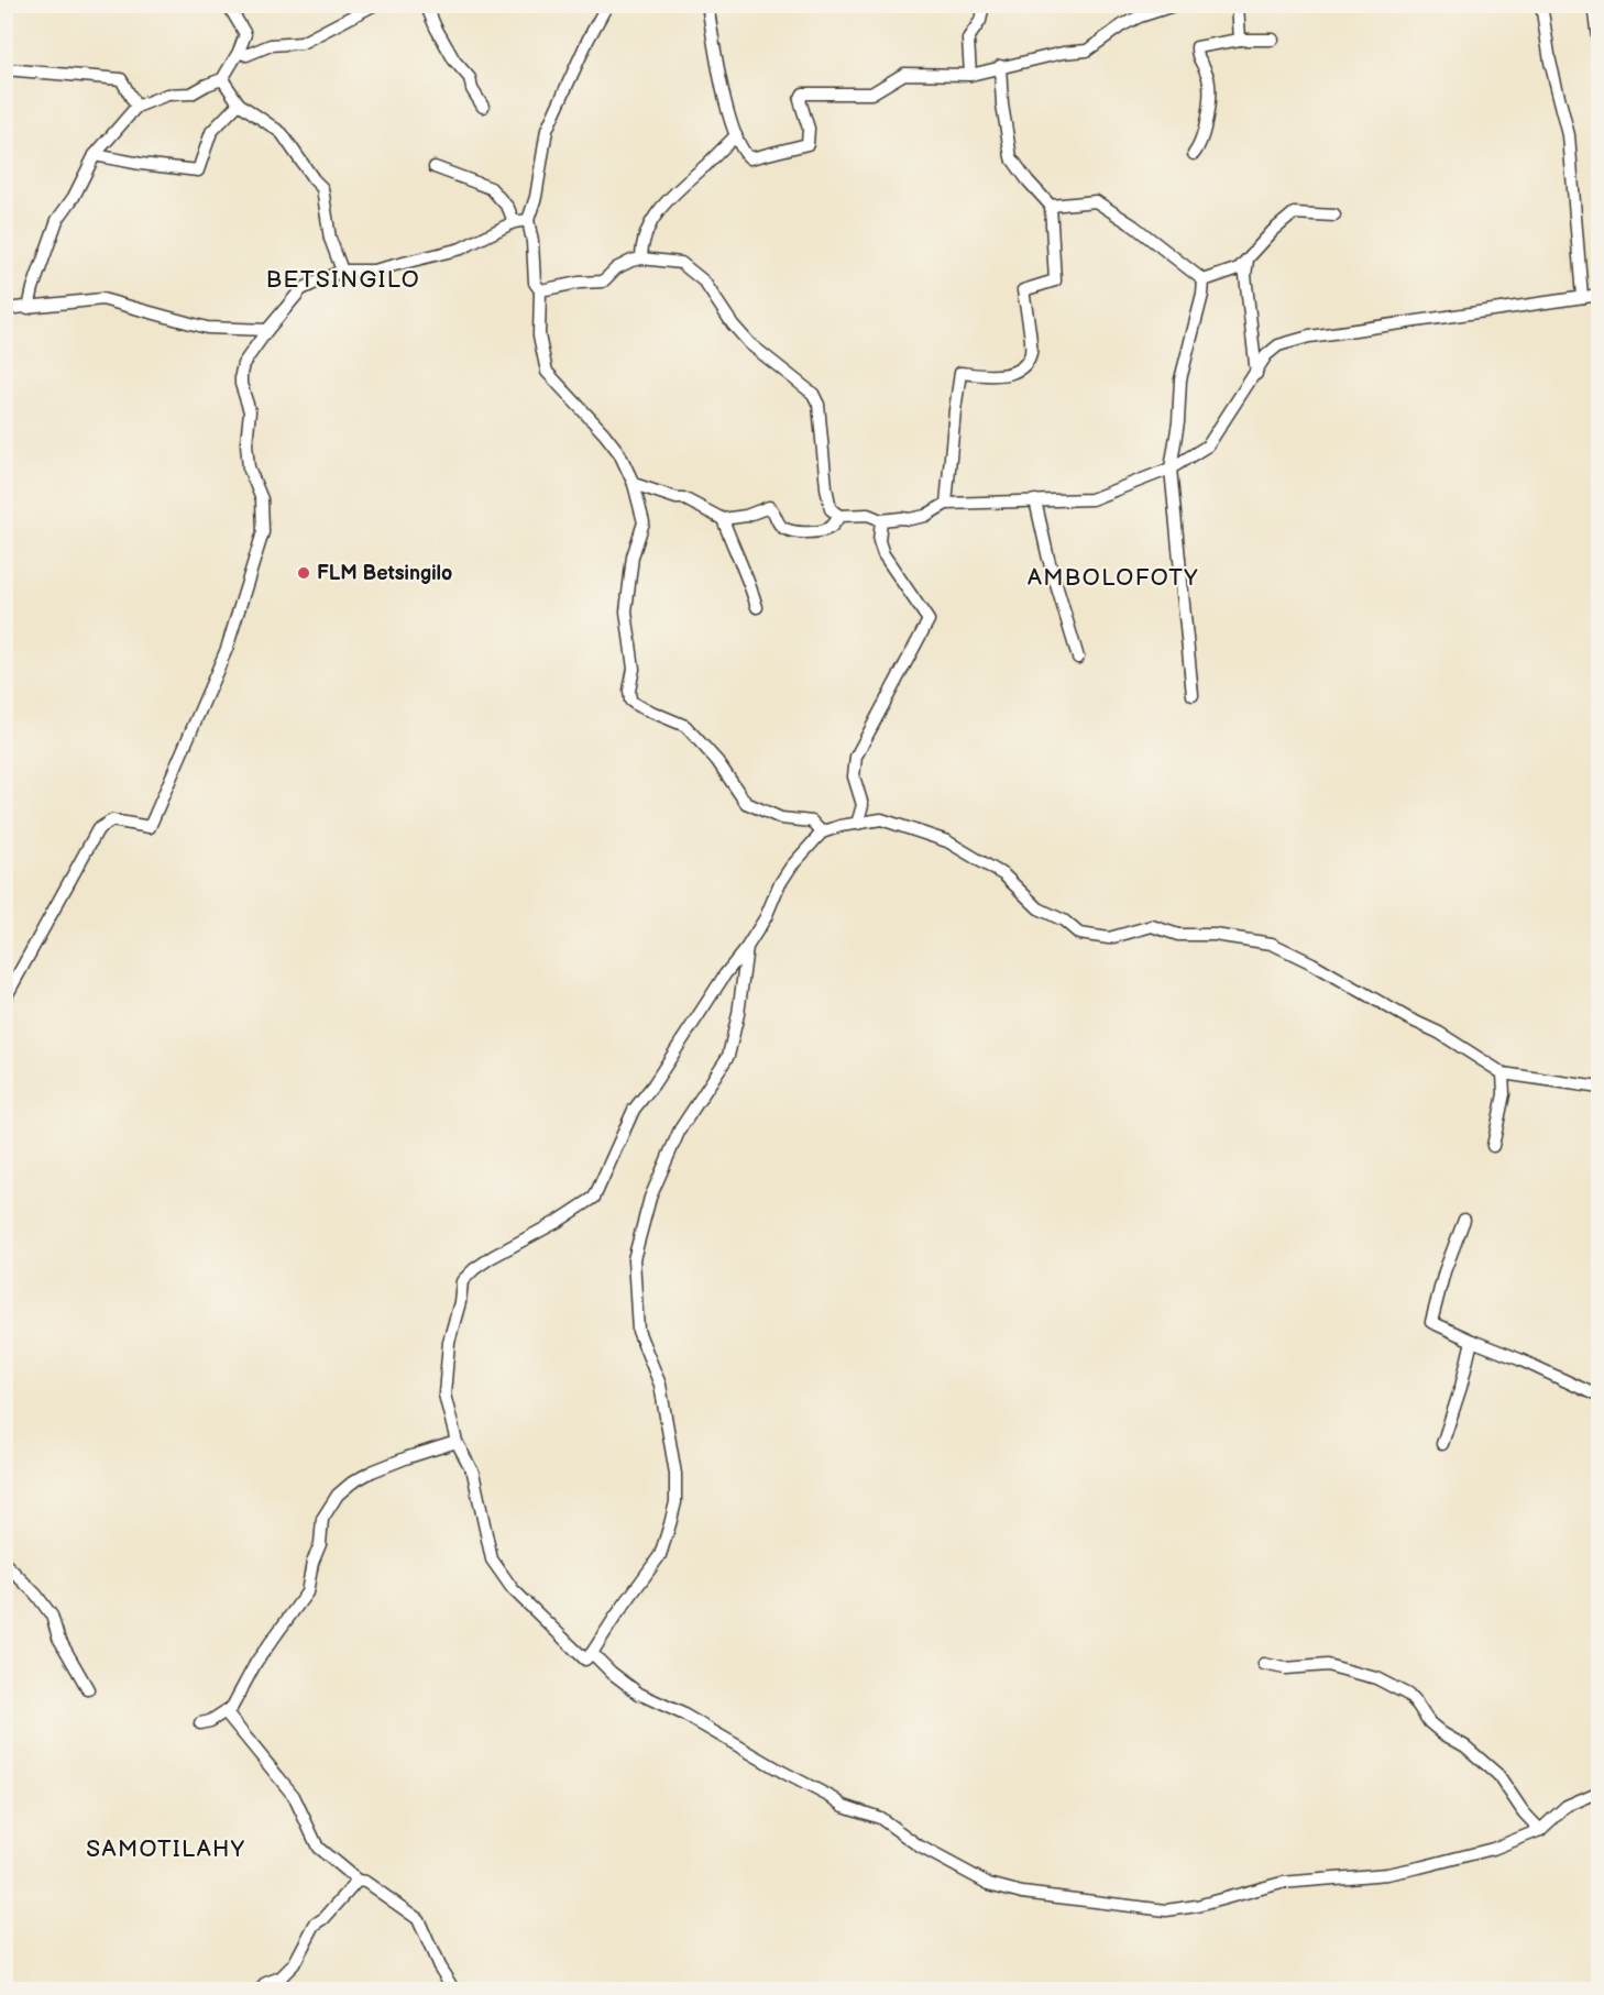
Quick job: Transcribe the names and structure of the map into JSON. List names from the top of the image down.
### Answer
{
  "districts": ["BETSINGILO", "AMBOLOFOTY", "SAMOTILAHY"],
  "places": ["FLM Betsingilo"]
}
